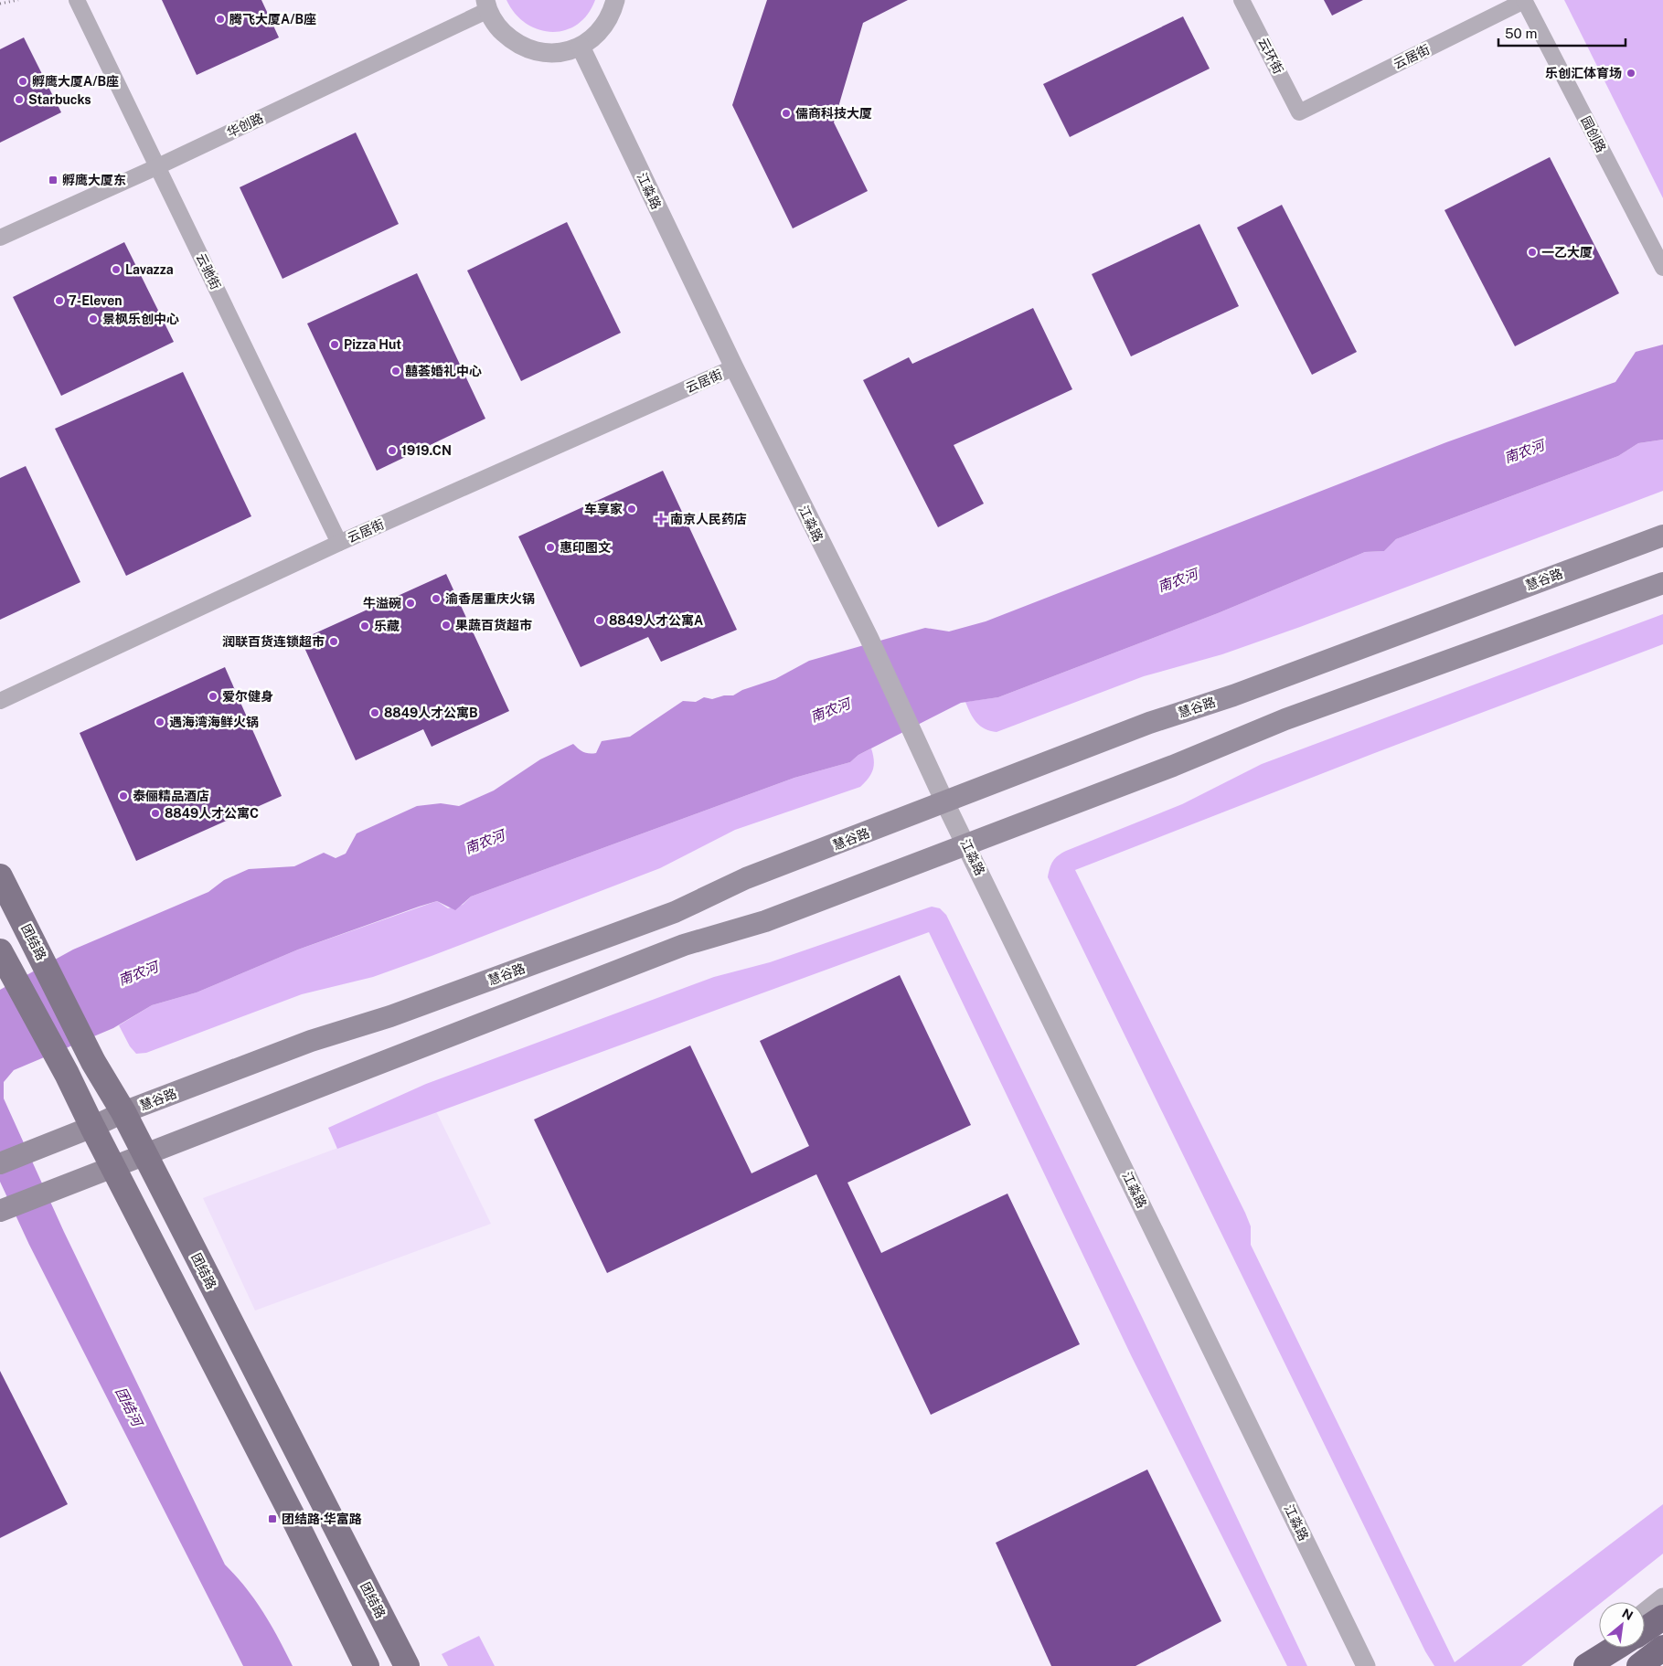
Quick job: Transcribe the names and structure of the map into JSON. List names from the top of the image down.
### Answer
{
  "streets": {
    "main road": ["慧谷路", "团结路"],
    "street": [
      "云环街",
      "云居街",
      "华创路",
      "园创路",
      "江淼路",
      "云驰街"
    ]
  },
  "crossings": [
    ["云环街", "云居街"],
    ["云居街", "园创路"],
    ["云居街", "江淼路"],
    ["云居街", "云驰街"],
    ["华创路", "云驰街"],
    ["江淼路", "慧谷路"],
    ["慧谷路", "团结路"]
  ],
  "water": ["南农河", "团结河"],
  "places": {
    "other": [
      "腾飞大厦A/B座",
      "乐创汇体育场",
      "孵鹰大厦A/B座",
      "Starbucks",
      "儒商科技大厦",
      "一乙大厦",
      "Lavazza",
      "7-Eleven",
      "景枫乐创中心",
      "Pizza Hut",
      "囍荟婚礼中心",
      "1919.CN",
      "车享家",
      "惠印图文",
      "渝香居重庆火锅",
      "牛溢碗",
      "8849人才公寓A",
      "果蔬百货超市",
      "乐藏",
      "润联百货连锁超市",
      "爱尔健身",
      "8849人才公寓B",
      "遇海湾海鲜火锅",
      "泰俪精品酒店",
      "8849人才公寓C"
    ],
    "transit": ["孵鹰大厦东", "团结路·华富路"],
    "health": ["南京人民药店"]
  },
  "scale_bar": "50 m",
  "north": "top right"
}
